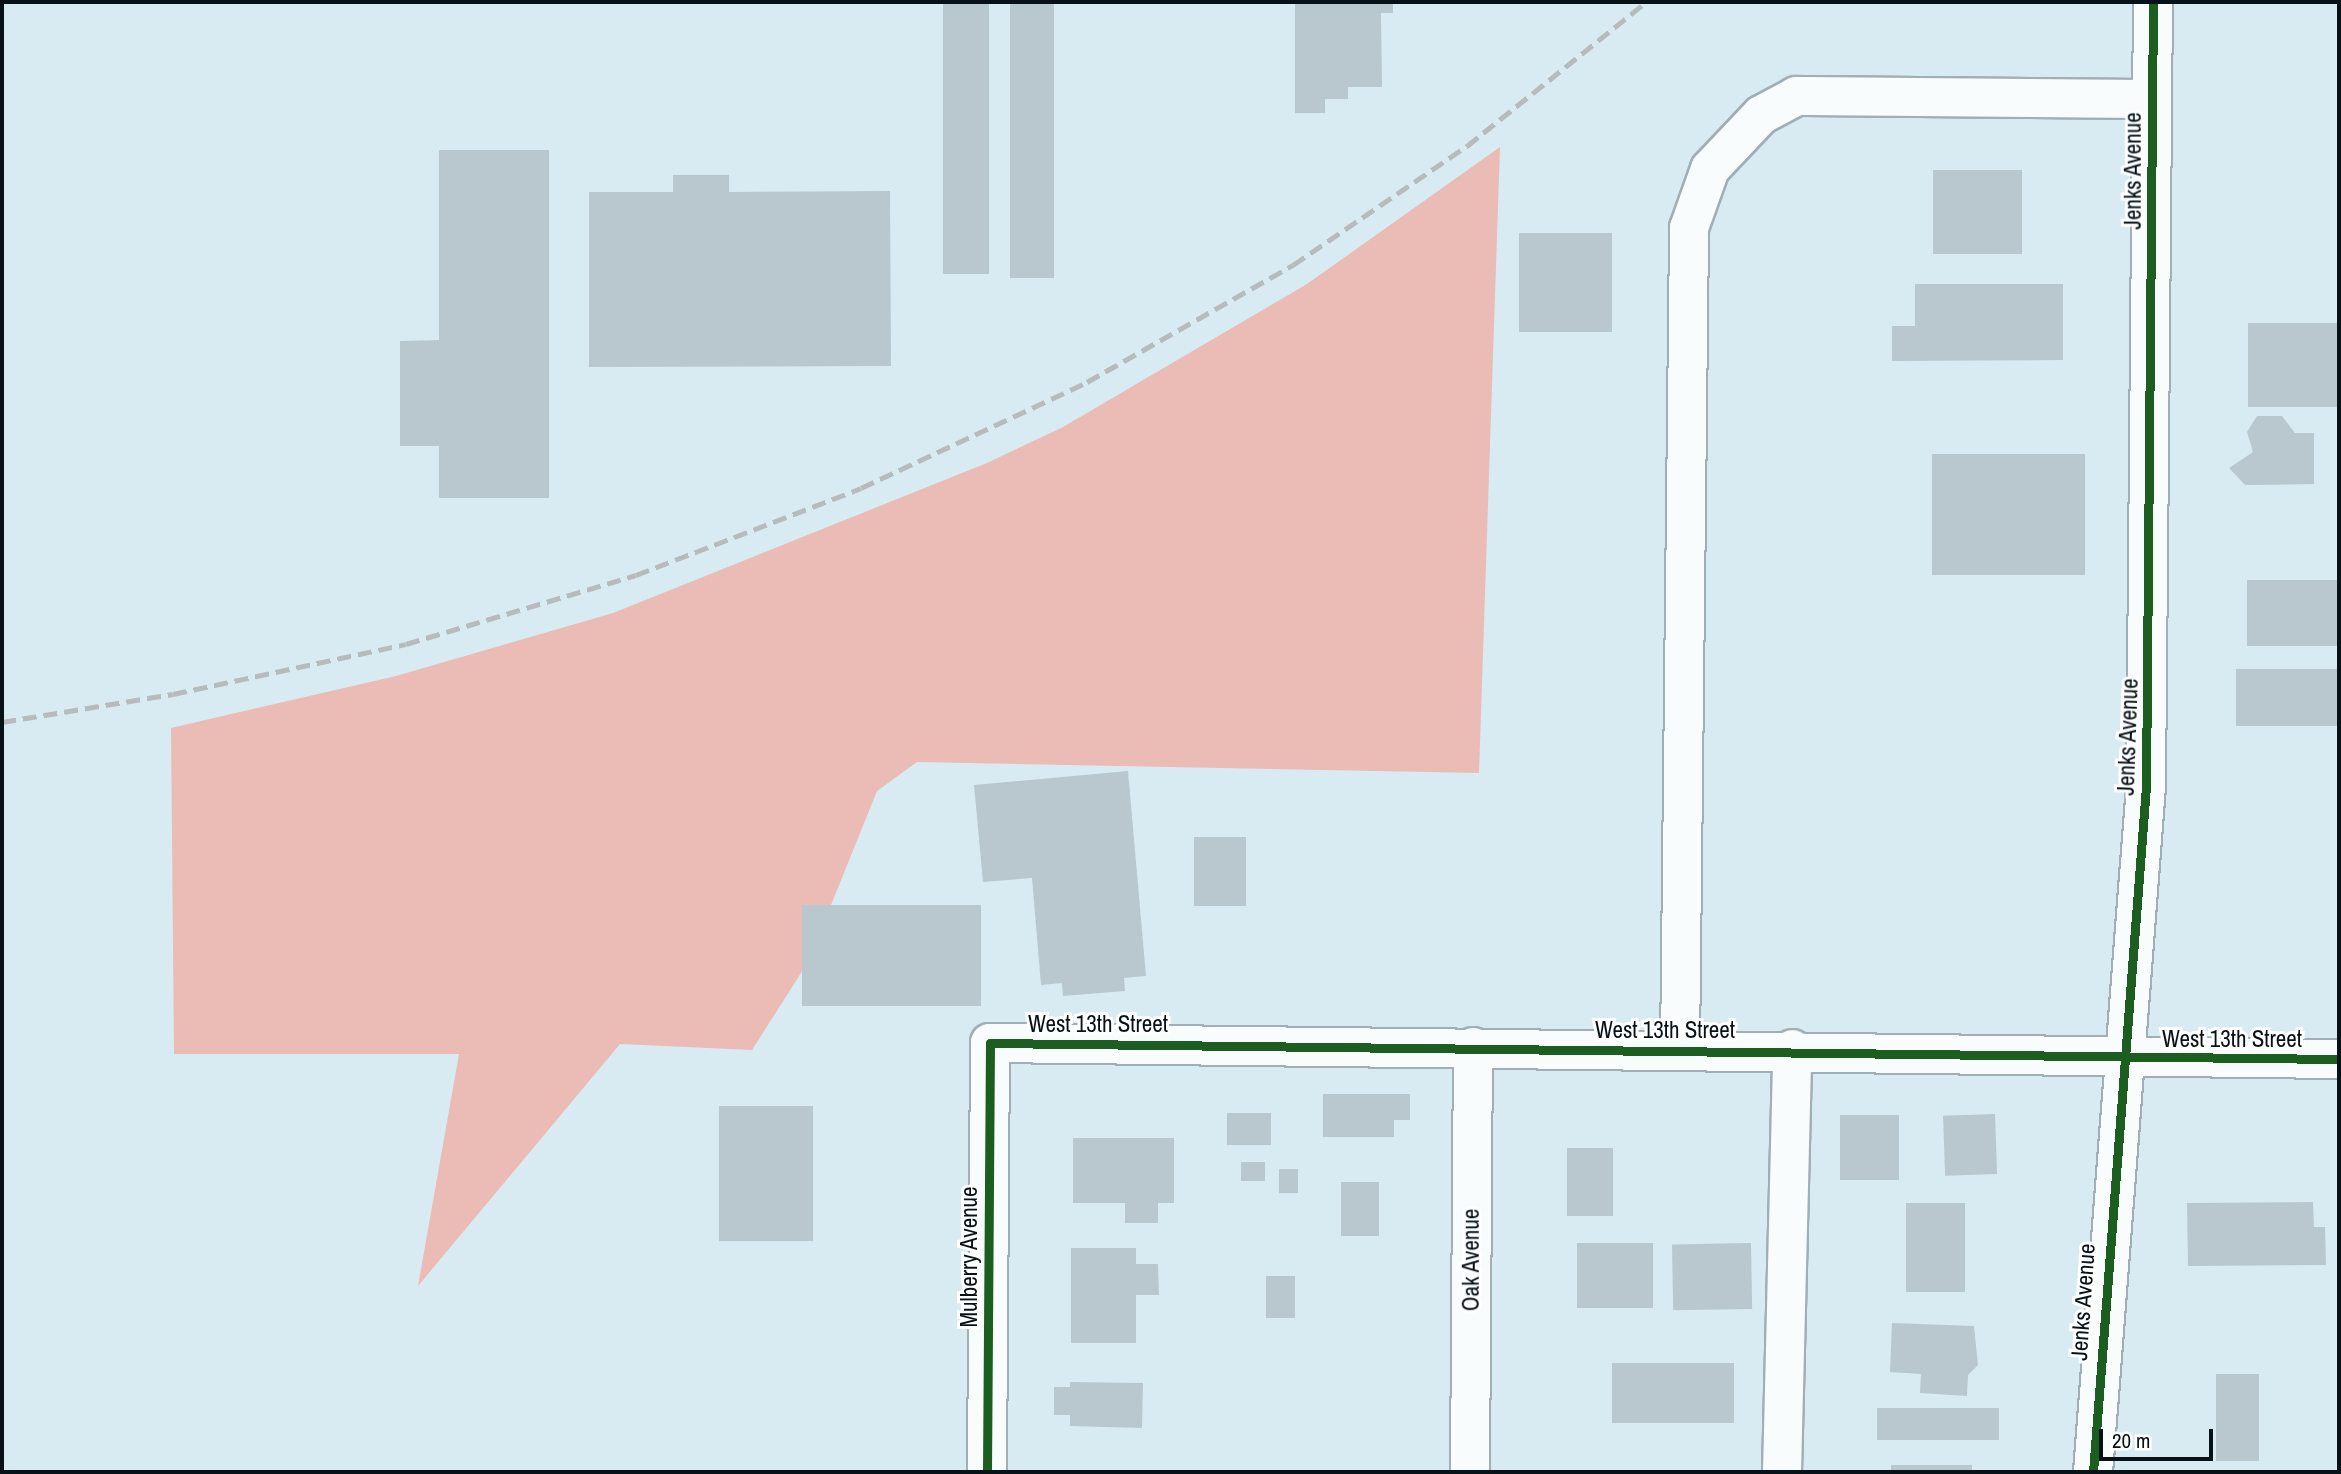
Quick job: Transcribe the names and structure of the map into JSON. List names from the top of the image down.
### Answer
{
  "streets": {
    "street": [
      "Jenks Avenue",
      "West 13th Street",
      "Mulberry Avenue",
      "Oak Avenue"
    ]
  },
  "crossings": [
    ["Jenks Avenue", "West 13th Street"],
    ["West 13th Street", "Mulberry Avenue"],
    ["West 13th Street", "Oak Avenue"]
  ],
  "scale_bar": "20 m"
}
